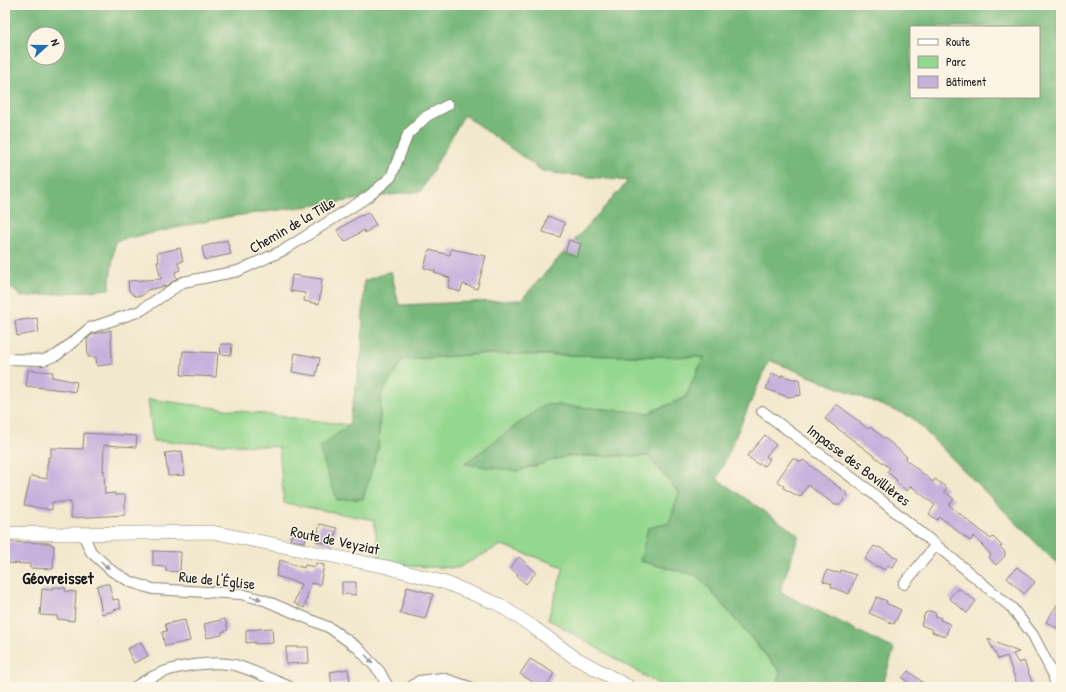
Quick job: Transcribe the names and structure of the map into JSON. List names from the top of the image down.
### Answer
{
  "streets": {
    "street": [
      "Chemin de la Tille",
      "Impasse des Bovillières",
      "Route de Veyziat",
      "Rue de l'Église"
    ]
  },
  "crossings": [
    ["Route de Veyziat", "Rue de l'Église"]
  ],
  "one_way": ["Rue de l'Église"],
  "districts": ["Géovreisset"],
  "legend": ["Route", "Parc", "Bâtiment"],
  "north": "right"
}
